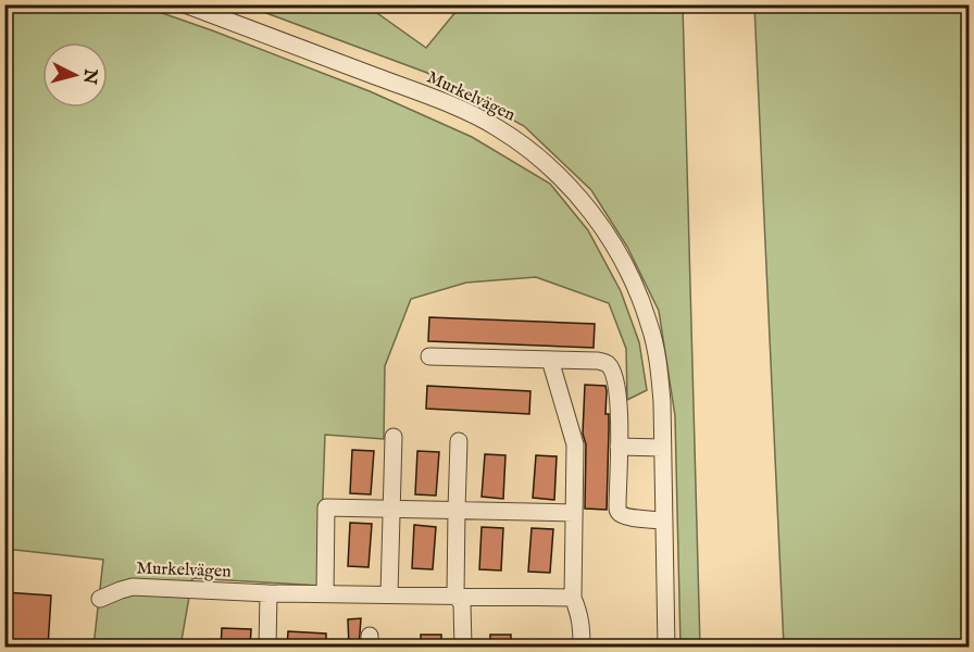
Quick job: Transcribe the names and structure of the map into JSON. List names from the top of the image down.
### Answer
{
  "streets": {
    "street": ["Murkelvägen"]
  },
  "north": "right"
}
